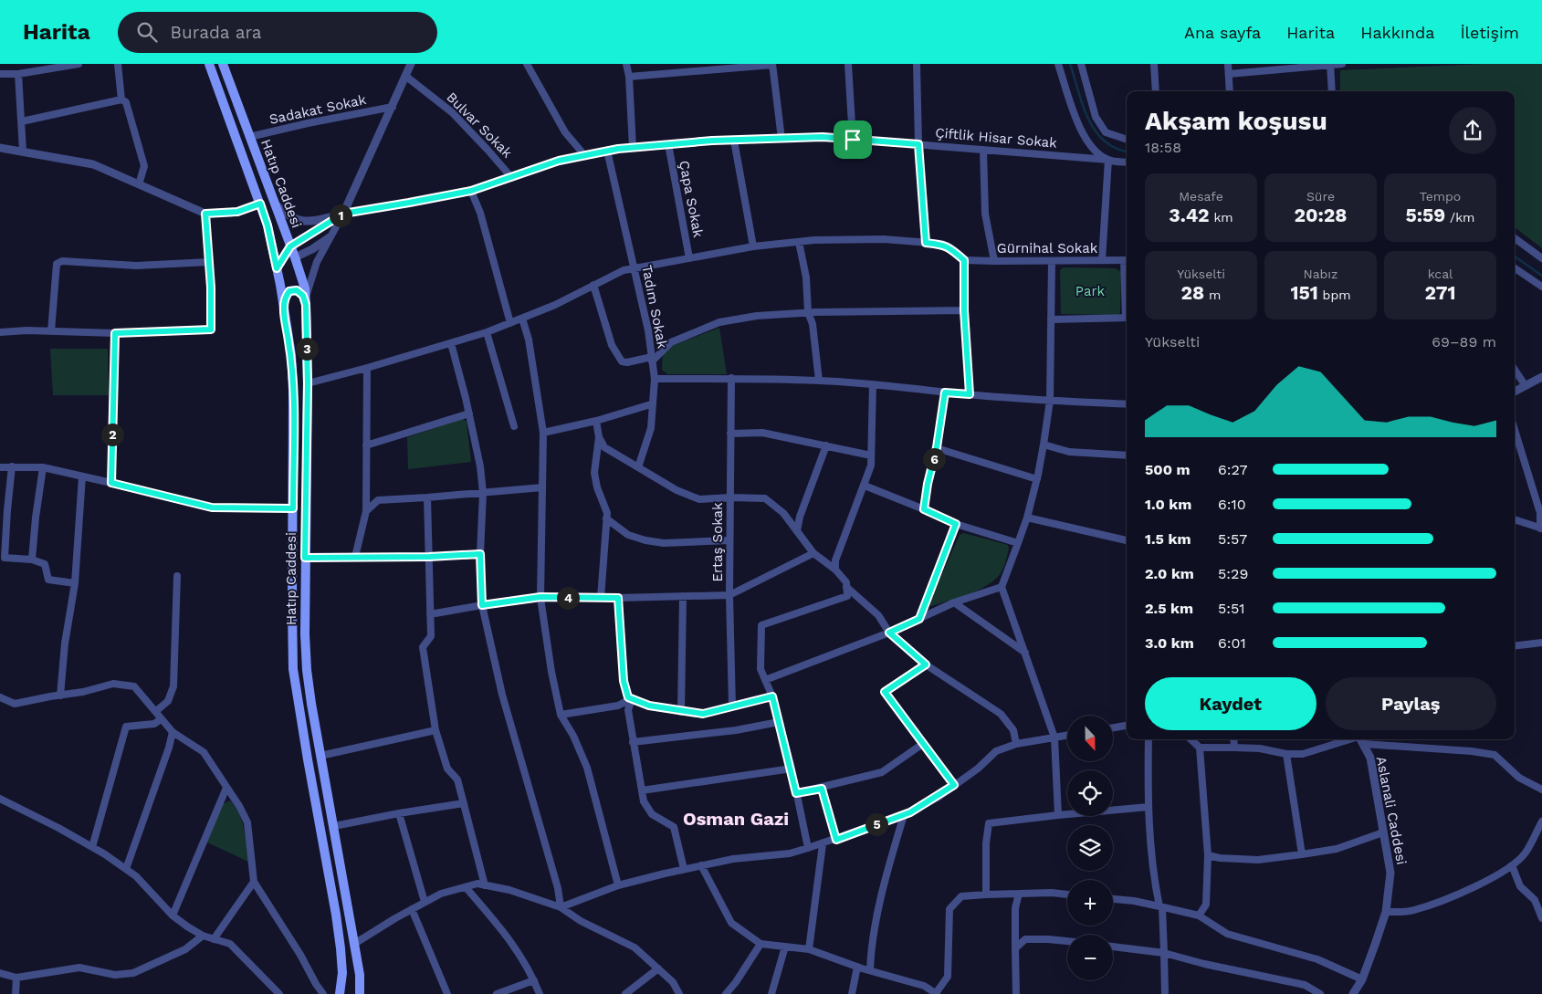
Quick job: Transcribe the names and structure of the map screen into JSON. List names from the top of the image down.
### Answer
{
  "streets": {
    "main road": ["Hatıp Caddesi"],
    "street": [
      "Sadakat Sokak",
      "Bulvar Sokak",
      "Çiftlik Hisar Sokak",
      "Çapa Sokak",
      "Gürnihal Sokak",
      "Tadım Sokak",
      "Ertaş Sokak",
      "Aslanali Caddesi"
    ]
  },
  "crossings": [
    ["Sadakat Sokak", "Hatıp Caddesi"],
    ["Bulvar Sokak", "Çiftlik Hisar Sokak"],
    ["Çiftlik Hisar Sokak", "Çapa Sokak"],
    ["Çiftlik Hisar Sokak", "Tadım Sokak"]
  ],
  "districts": ["Osman Gazi"],
  "parks": ["Park"],
  "north": "bottom",
  "page": {
    "header": "Harita",
    "search": "Burada ara",
    "nav": [
      "Ana sayfa",
      "Harita",
      "Hakkında",
      "İletişim"
    ],
    "heading": ["Akşam koşusu", "18:58"],
    "stats": [
      ["Mesafe", "3.42 km"],
      ["Süre", "20:28"],
      ["Tempo", "5:59 /km"],
      ["Yükselti", "28 m"],
      ["Nabız", "151 bpm"],
      ["kcal", "271"]
    ],
    "pins": [
      "1",
      "3",
      "2",
      "6",
      "4",
      "5"
    ],
    "chart": ["Yükselti", "69–89 m"],
    "list": [
      {
        "name": "500 m",
        "note": "6:27"
      },
      {
        "name": "1.0 km",
        "note": "6:10"
      },
      {
        "name": "1.5 km",
        "note": "5:57"
      },
      {
        "name": "2.0 km",
        "note": "5:29"
      },
      {
        "name": "2.5 km",
        "note": "5:51"
      },
      {
        "name": "3.0 km",
        "note": "6:01"
      }
    ],
    "buttons": ["Kaydet", "Paylaş"],
    "map_buttons": ["+", "−"]
  }
}
